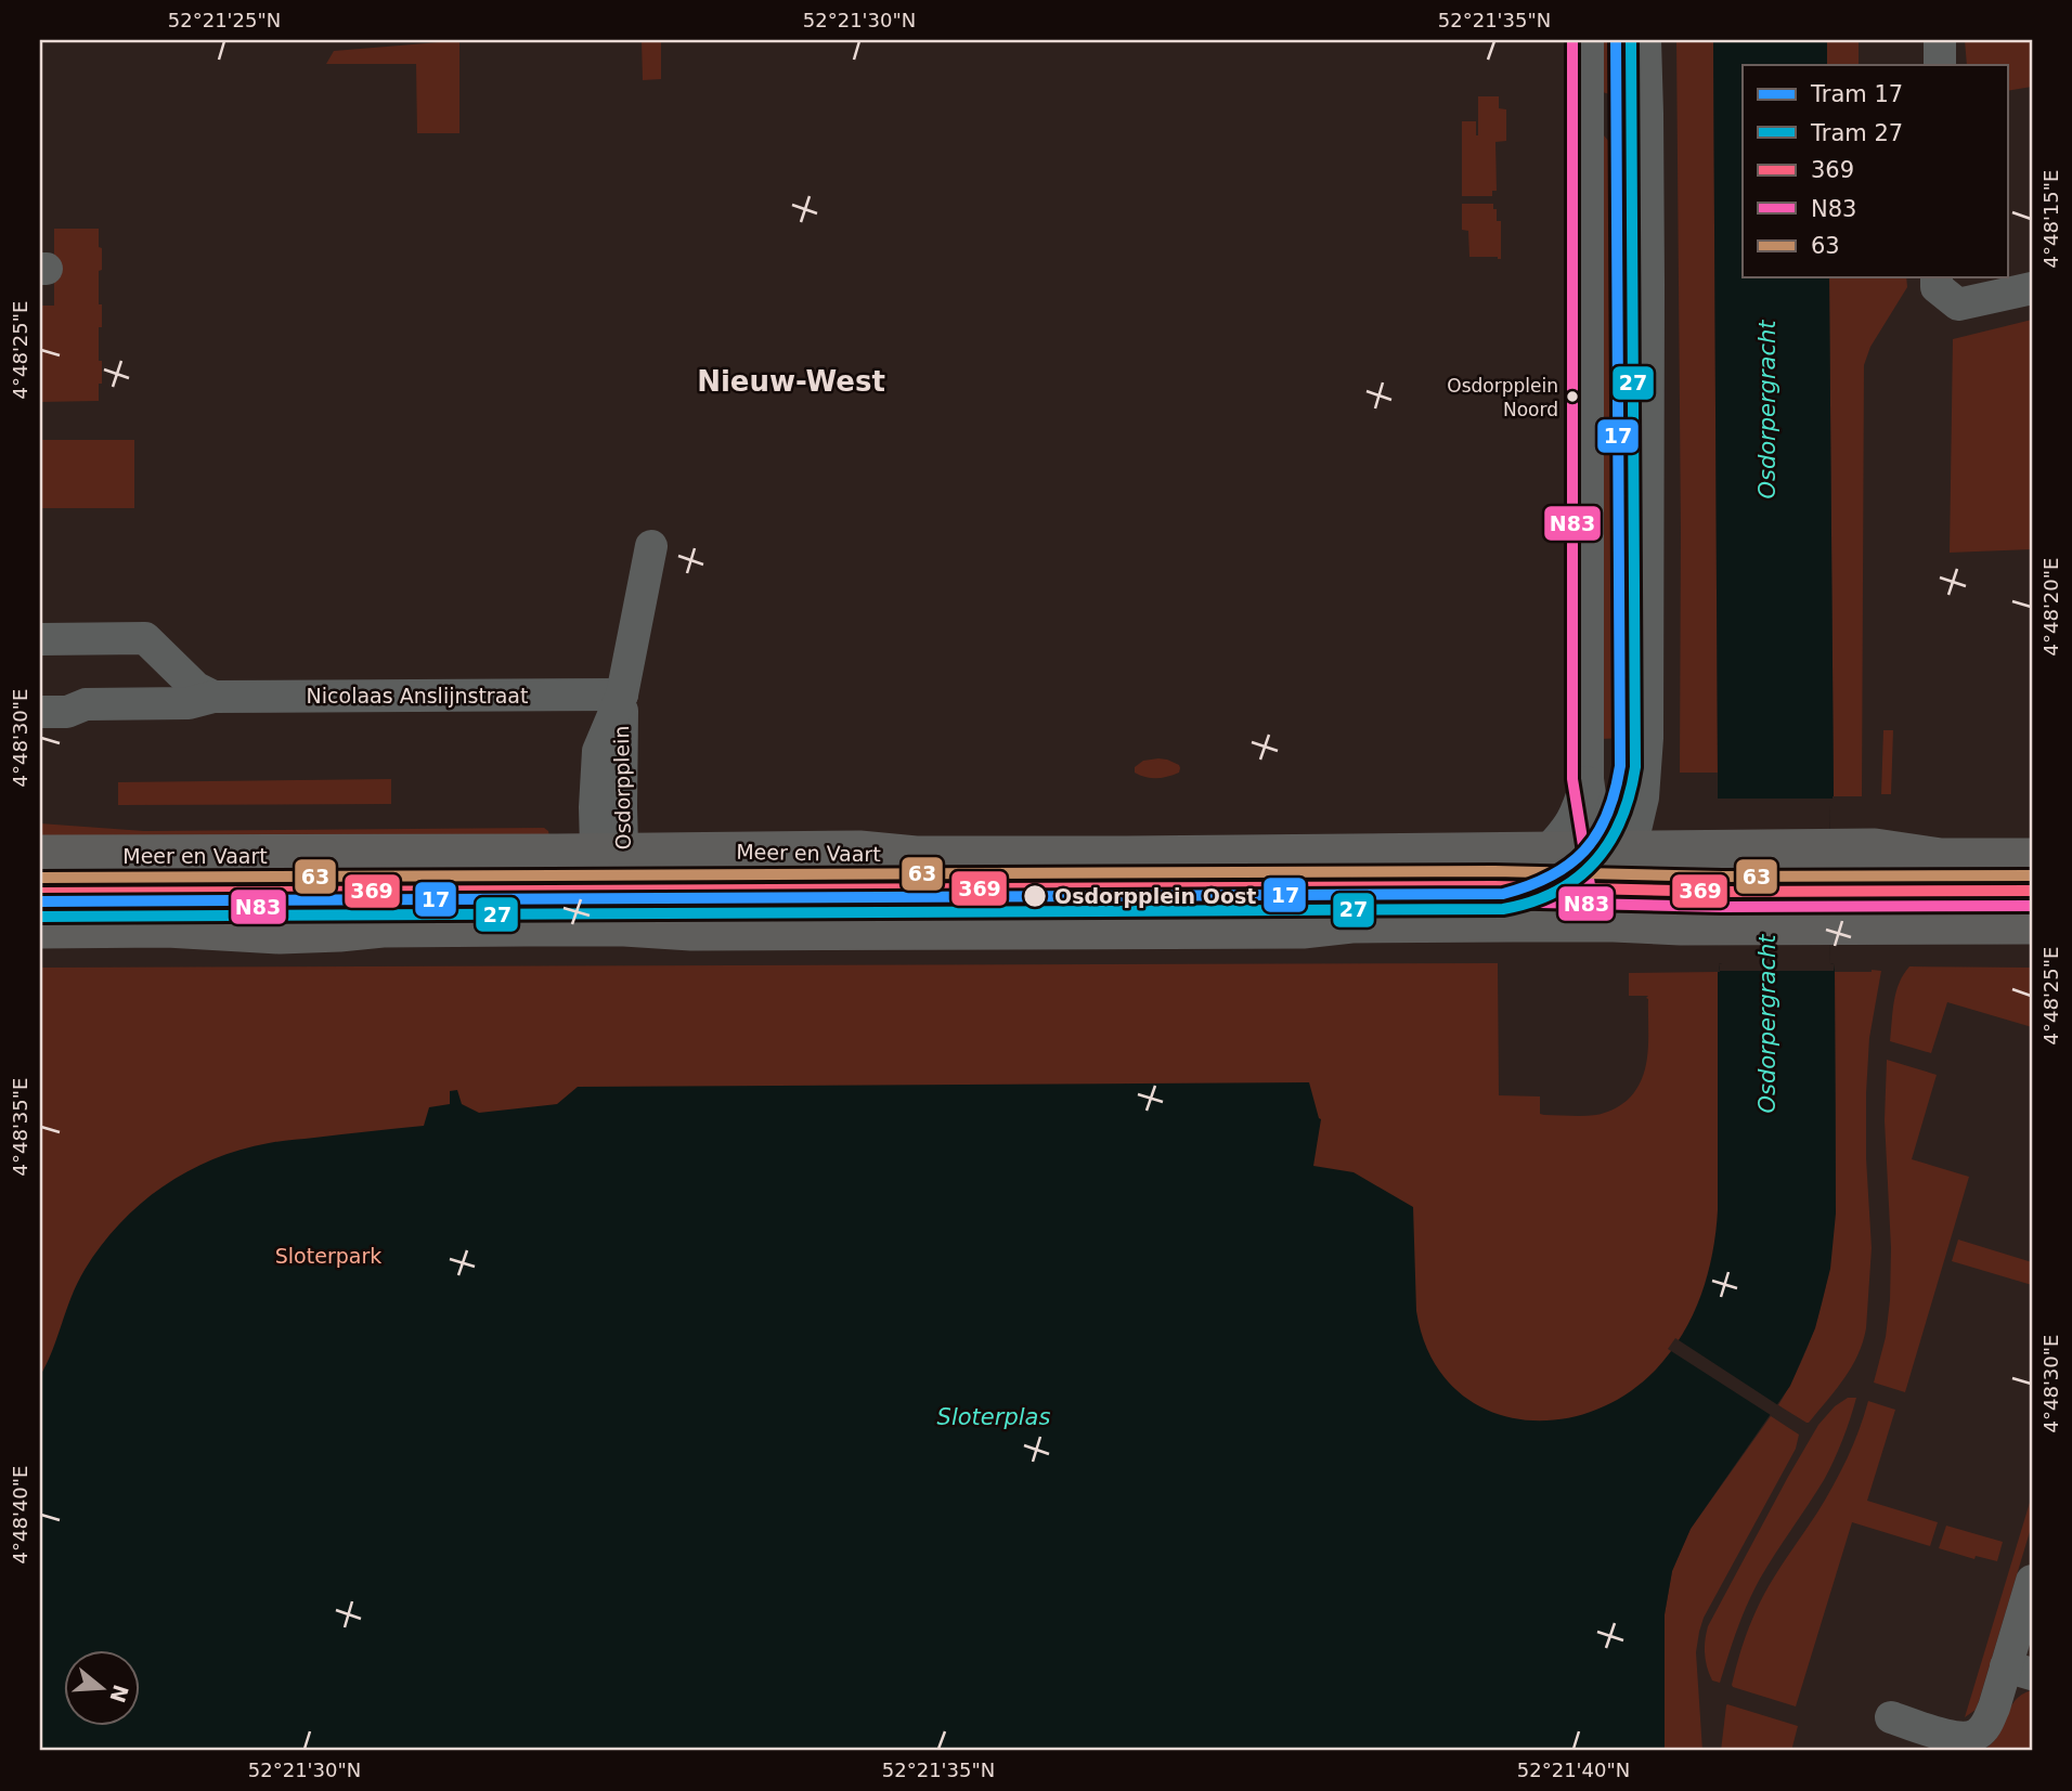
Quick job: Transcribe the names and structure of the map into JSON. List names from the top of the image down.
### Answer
{
  "streets": {
    "main road": ["Meer en Vaart"],
    "street": ["Nicolaas Anslijnstraat", "Osdorpplein"]
  },
  "crossings": [
    ["Nicolaas Anslijnstraat", "Osdorpplein"],
    ["Osdorpplein", "Meer en Vaart"]
  ],
  "districts": ["Nieuw-West"],
  "water": ["Osdorpergracht", "Sloterplas"],
  "parks": ["Sloterpark"],
  "places": ["Osdorpplein Noord", "Osdorpplein Oost"],
  "lines": [
    "tram line 17",
    "tram line 27",
    "transit line N83",
    "transit line 63",
    "transit line 369"
  ],
  "legend": [
    "Tram 17",
    "Tram 27",
    "369",
    "N83",
    "63"
  ],
  "north": "right",
  "coordinates": [
    "52°21'25\"N",
    "52°21'30\"N",
    "52°21'35\"N",
    "4°48'15\"E",
    "4°48'25\"E",
    "4°48'20\"E",
    "4°48'30\"E",
    "4°48'35\"E",
    "4°48'40\"E",
    "52°21'40\"N"
  ]
}
